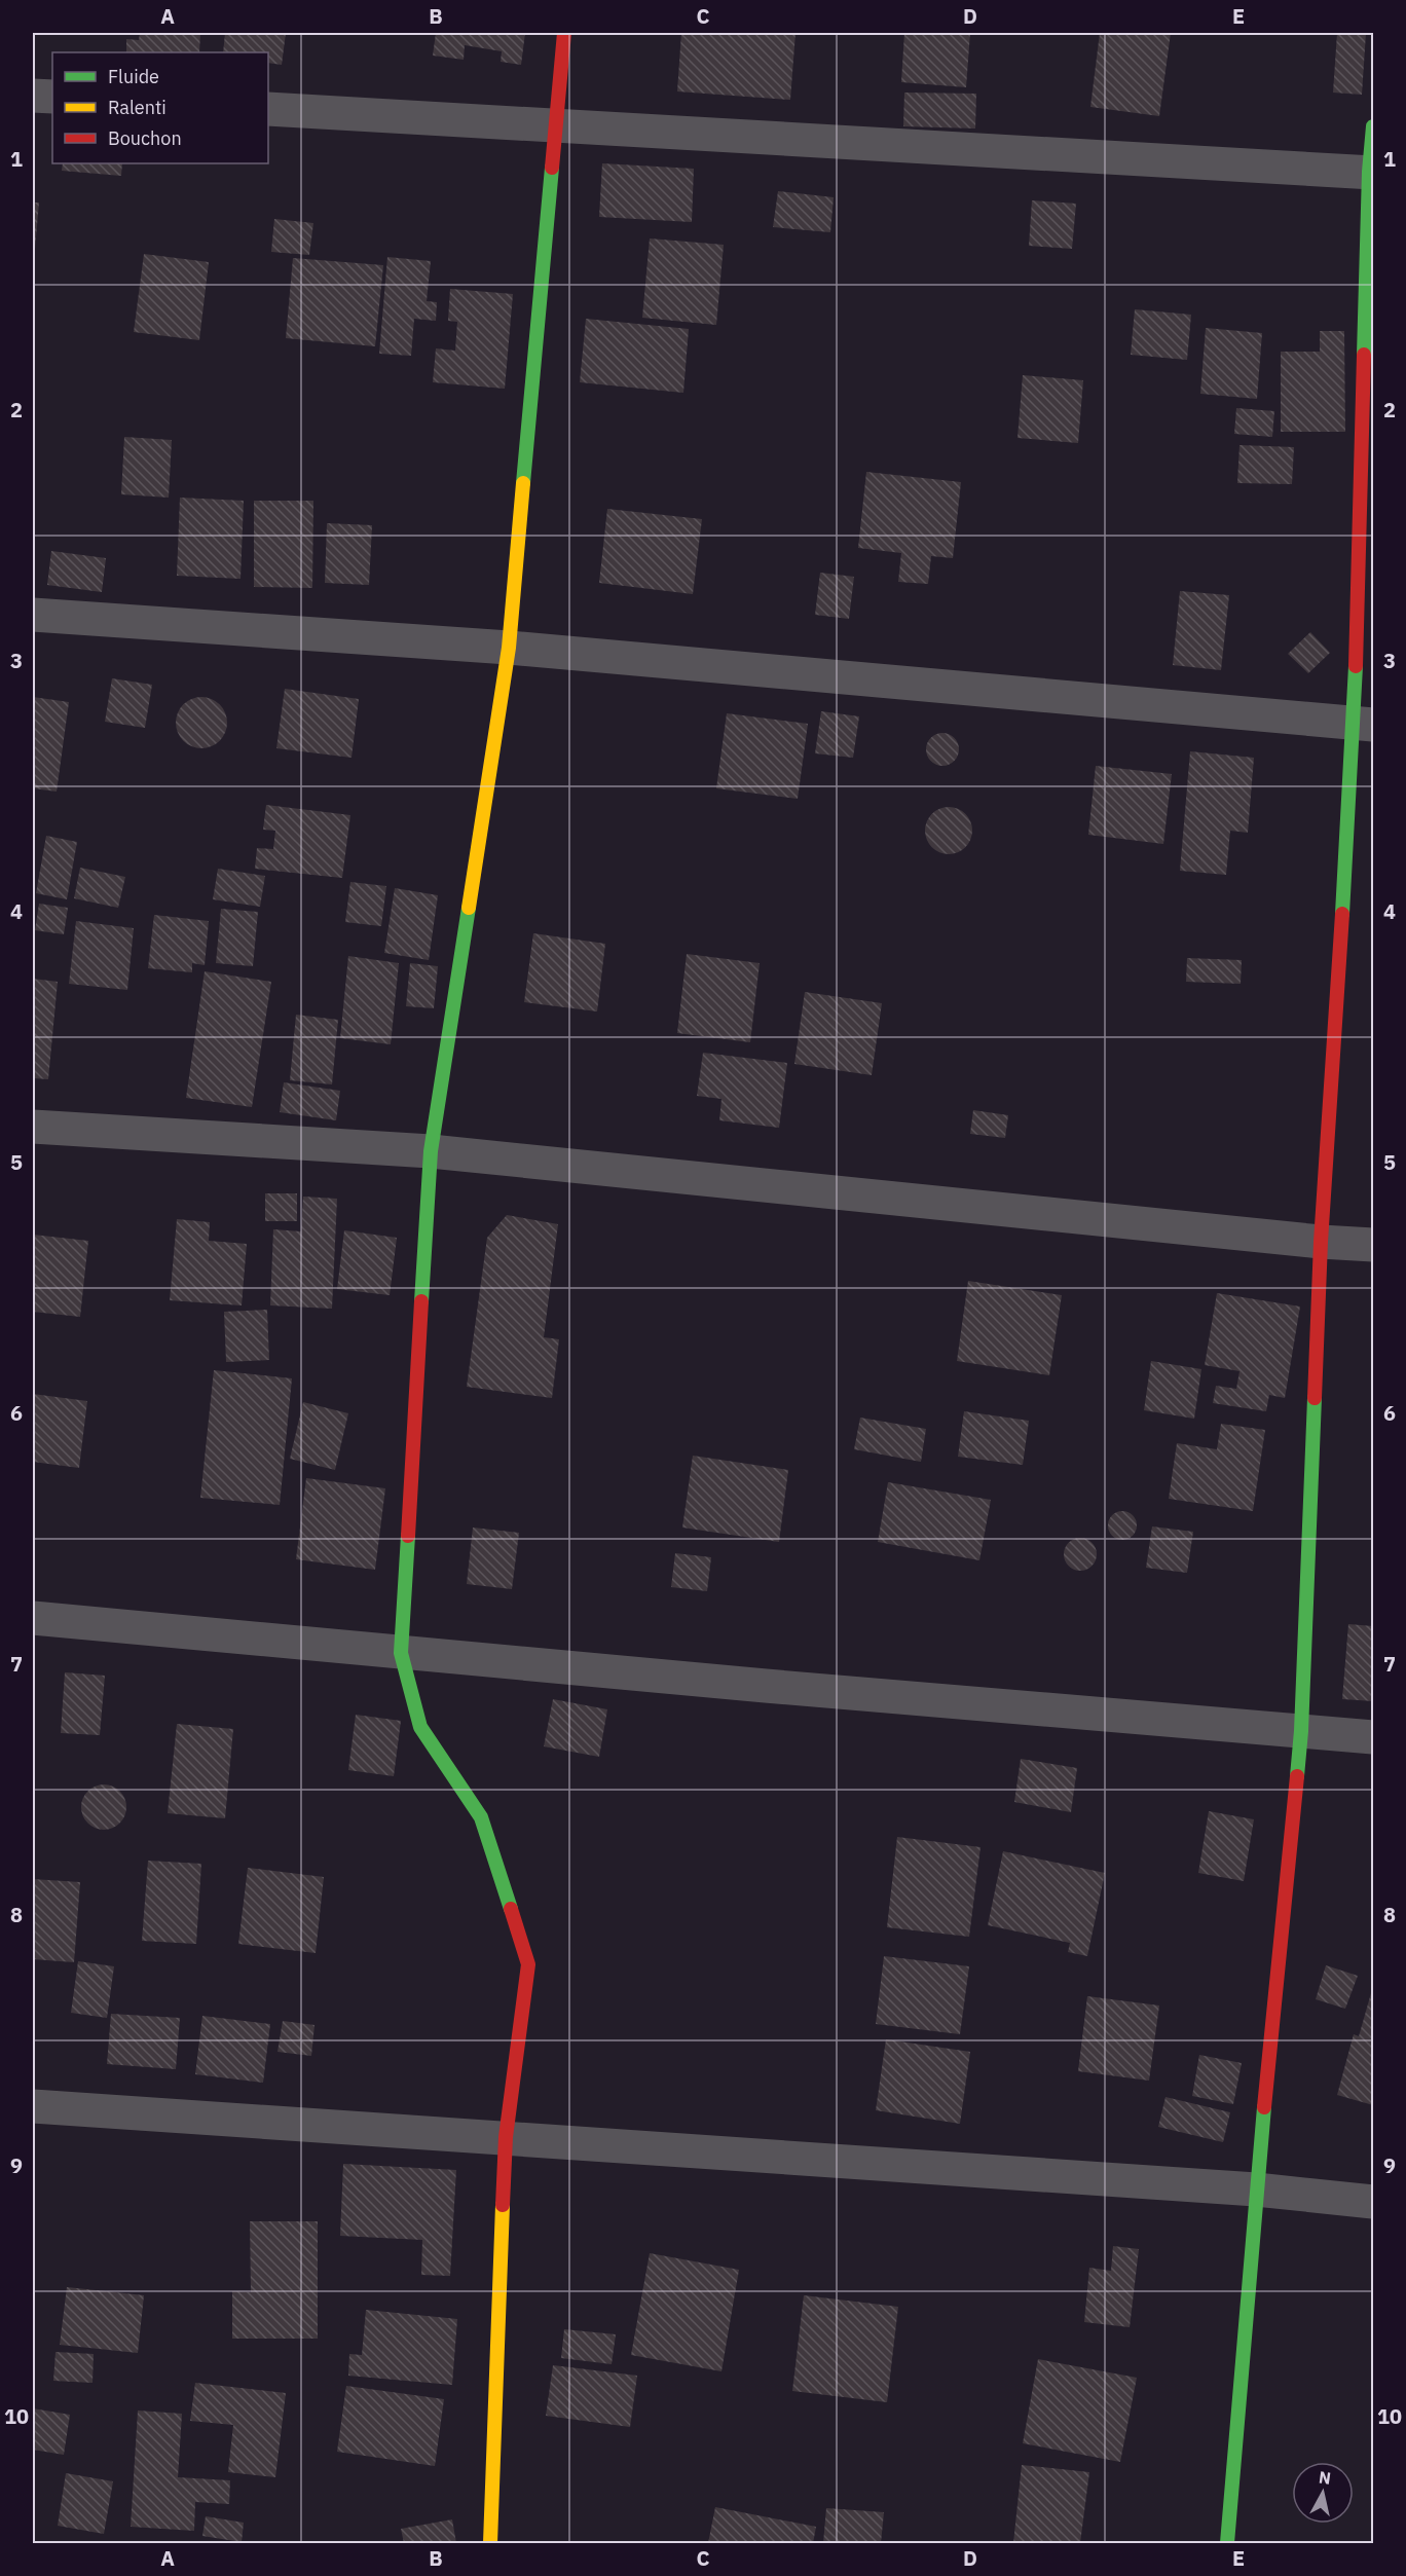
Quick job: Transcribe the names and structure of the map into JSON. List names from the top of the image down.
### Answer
{
  "legend": ["Fluide", "Ralenti", "Bouchon"],
  "north": "top",
  "grid": {
    "columns": [
      "A",
      "B",
      "C",
      "D",
      "E"
    ],
    "rows": [
      "1",
      "2",
      "3",
      "4",
      "5",
      "6",
      "7",
      "8",
      "9",
      "10"
    ]
  }
}
